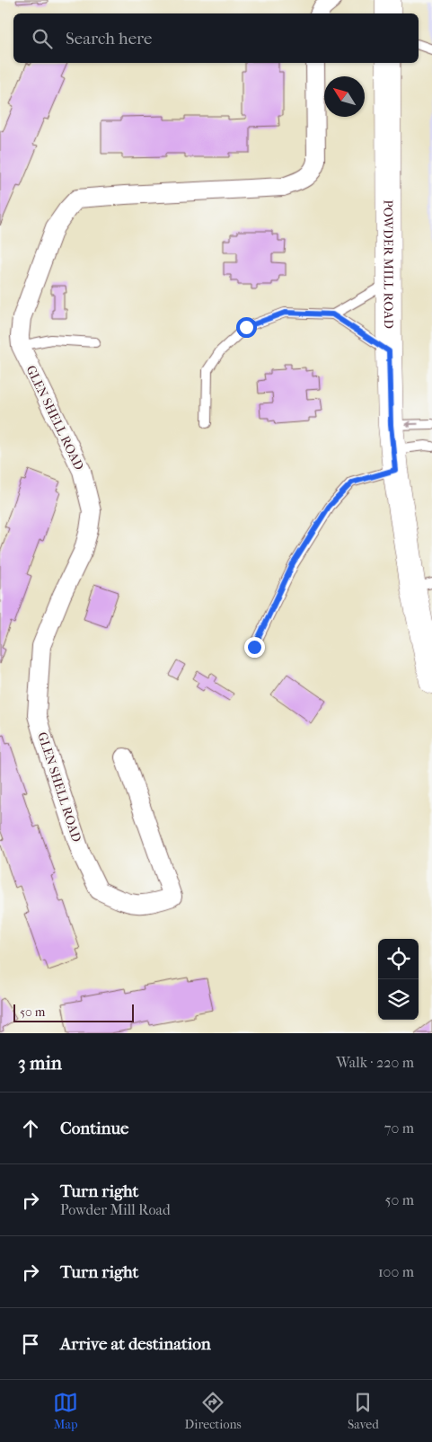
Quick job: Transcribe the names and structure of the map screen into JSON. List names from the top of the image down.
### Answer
{
  "streets": {
    "main road": ["POWDER MILL ROAD"],
    "street": ["GLEN SHELL ROAD"]
  },
  "scale_bar": "50 m",
  "north": "top left",
  "page": {
    "search": "Search here",
    "scale": "50 m",
    "heading": ["3 min", "Walk · 220 m"],
    "list": [
      ["Continue", "70 m"],
      ["Turn right", "Powder Mill Road", "50 m"],
      ["Turn right", "100 m"],
      "Arrive at destination"
    ],
    "nav": ["Map", "Directions", "Saved"]
  }
}
